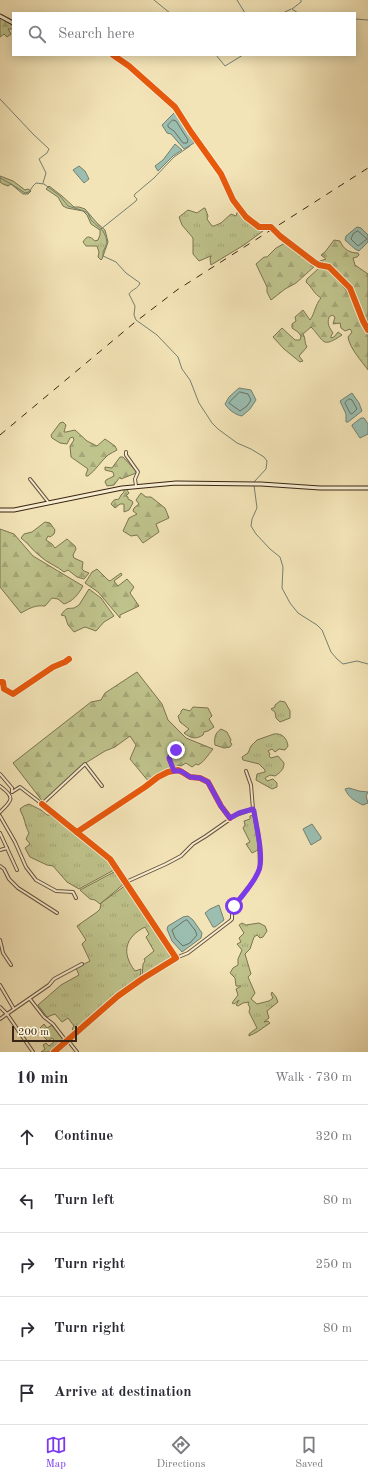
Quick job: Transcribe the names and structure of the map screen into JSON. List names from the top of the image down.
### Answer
{
  "scale_bar": "200 m",
  "page": {
    "search": "Search here",
    "scale": "200 m",
    "heading": ["10 min", "Walk · 730 m"],
    "list": [
      ["Continue", "320 m"],
      ["Turn left", "80 m"],
      ["Turn right", "250 m"],
      ["Turn right", "80 m"],
      "Arrive at destination"
    ],
    "nav": ["Map", "Directions", "Saved"]
  }
}
